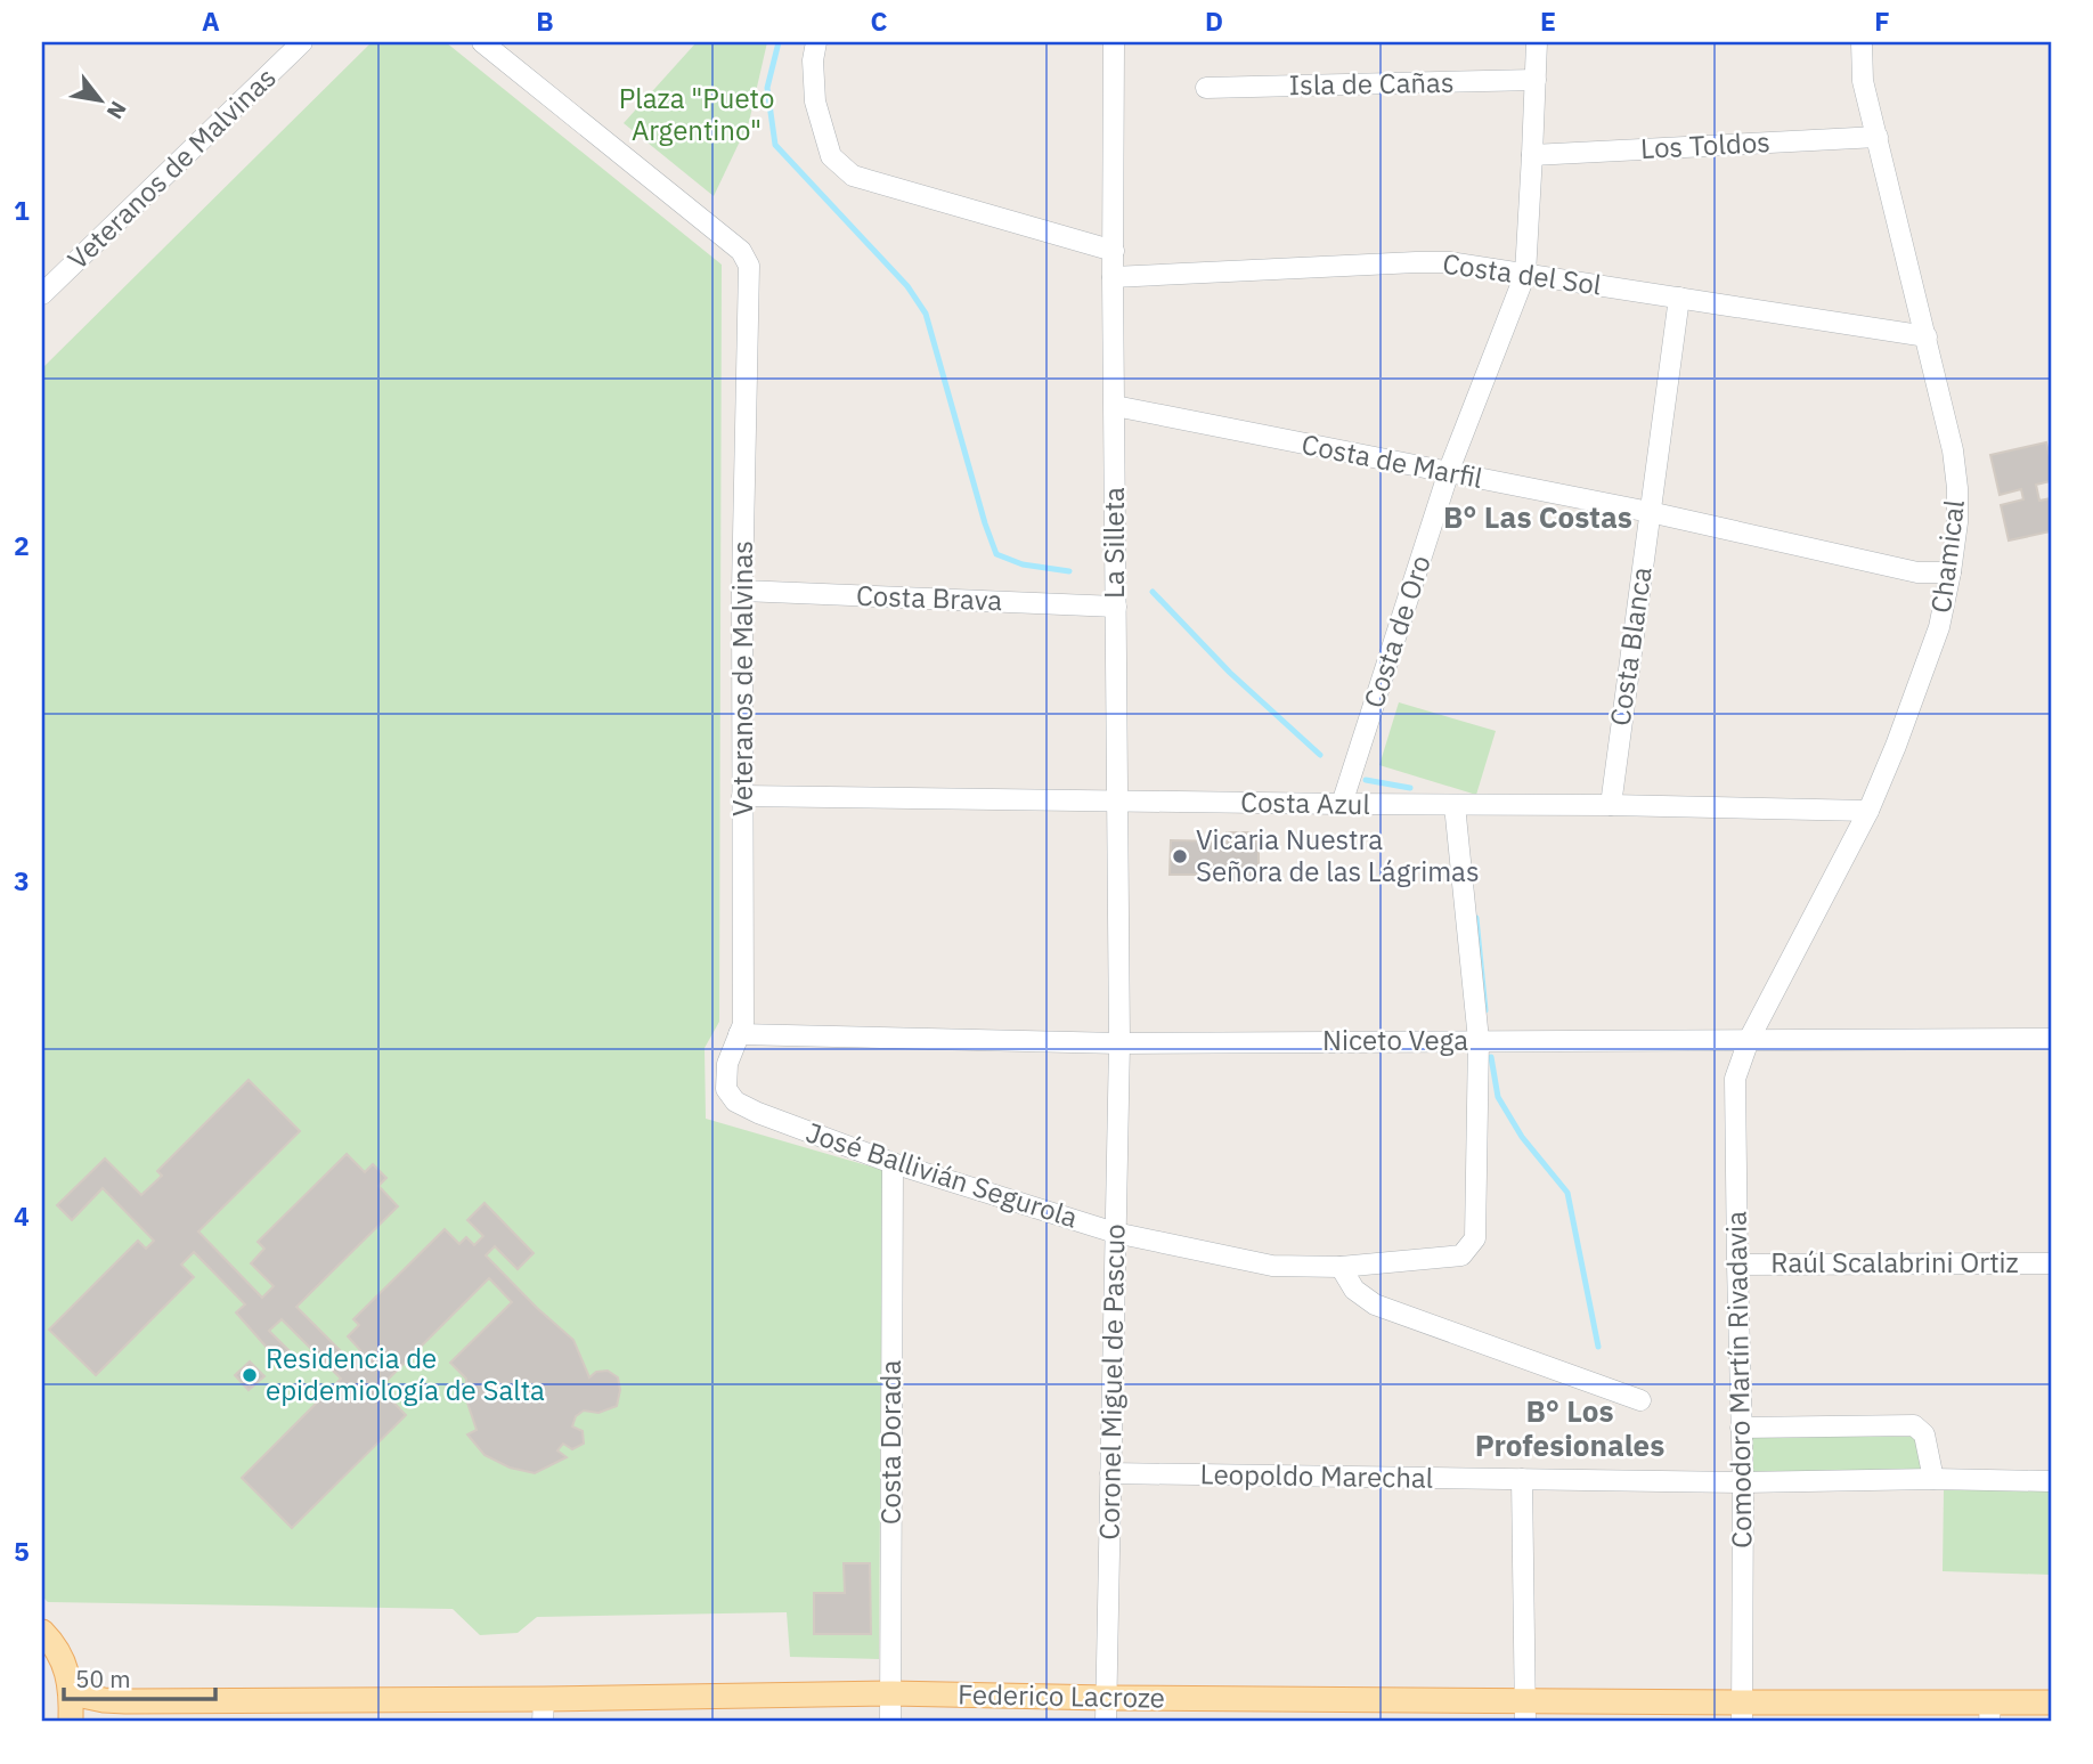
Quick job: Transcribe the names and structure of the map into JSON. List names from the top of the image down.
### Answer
{
  "streets": {
    "main road": ["Federico Lacroze"],
    "street": [
      "Isla de Cañas",
      "Los Toldos",
      "Veteranos de Malvinas",
      "Costa del Sol",
      "Costa de Marfil",
      "La Silleta",
      "Chamical",
      "Costa Brava",
      "Costa de Oro",
      "Costa Blanca",
      "Costa Azul",
      "Niceto Vega",
      "José Ballivián Segurola",
      "Raúl Scalabrini Ortiz",
      "Comodoro Martín Rivadavia",
      "Coronel Miguel de Pascuo",
      "Costa Dorada",
      "Leopoldo Marechal"
    ]
  },
  "crossings": [
    ["Isla de Cañas", "Costa de Oro"],
    ["Los Toldos", "Chamical"],
    ["Los Toldos", "Costa de Oro"],
    ["Veteranos de Malvinas", "Costa Brava"],
    ["Veteranos de Malvinas", "Costa Azul"],
    ["Veteranos de Malvinas", "Niceto Vega"],
    ["Veteranos de Malvinas", "José Ballivián Segurola"],
    ["Costa del Sol", "La Silleta"],
    ["Costa del Sol", "Chamical"],
    ["Costa del Sol", "Costa de Oro"],
    ["Costa del Sol", "Costa Blanca"],
    ["Costa de Marfil", "La Silleta"],
    ["Costa de Marfil", "Chamical"],
    ["Costa de Marfil", "Costa de Oro"],
    ["Costa de Marfil", "Costa Blanca"],
    ["La Silleta", "Costa Brava"],
    ["La Silleta", "Costa Azul"],
    ["La Silleta", "Niceto Vega"],
    ["La Silleta", "Coronel Miguel de Pascuo"],
    ["Chamical", "Costa Azul"],
    ["Chamical", "Niceto Vega"],
    ["Chamical", "Comodoro Martín Rivadavia"],
    ["Costa de Oro", "Costa Azul"],
    ["Costa Blanca", "Costa Azul"],
    ["Niceto Vega", "Comodoro Martín Rivadavia"],
    ["Niceto Vega", "Coronel Miguel de Pascuo"],
    ["José Ballivián Segurola", "Coronel Miguel de Pascuo"],
    ["José Ballivián Segurola", "Costa Dorada"],
    ["Raúl Scalabrini Ortiz", "Comodoro Martín Rivadavia"],
    ["Comodoro Martín Rivadavia", "Leopoldo Marechal"],
    ["Comodoro Martín Rivadavia", "Federico Lacroze"],
    ["Coronel Miguel de Pascuo", "Leopoldo Marechal"],
    ["Coronel Miguel de Pascuo", "Federico Lacroze"],
    ["Costa Dorada", "Federico Lacroze"]
  ],
  "districts": ["B° Las Costas", "B° Los Profesionales"],
  "parks": ["Plaza \"Pueto Argentino\""],
  "places": ["Vicaria Nuestra Señora de las Lágrimas", "Residencia de epidemiología de Salta"],
  "scale_bar": "50 m",
  "north": "bottom right",
  "grid": {
    "columns": [
      "A",
      "B",
      "C",
      "D",
      "E",
      "F"
    ],
    "rows": [
      "1",
      "2",
      "3",
      "4",
      "5"
    ]
  }
}
